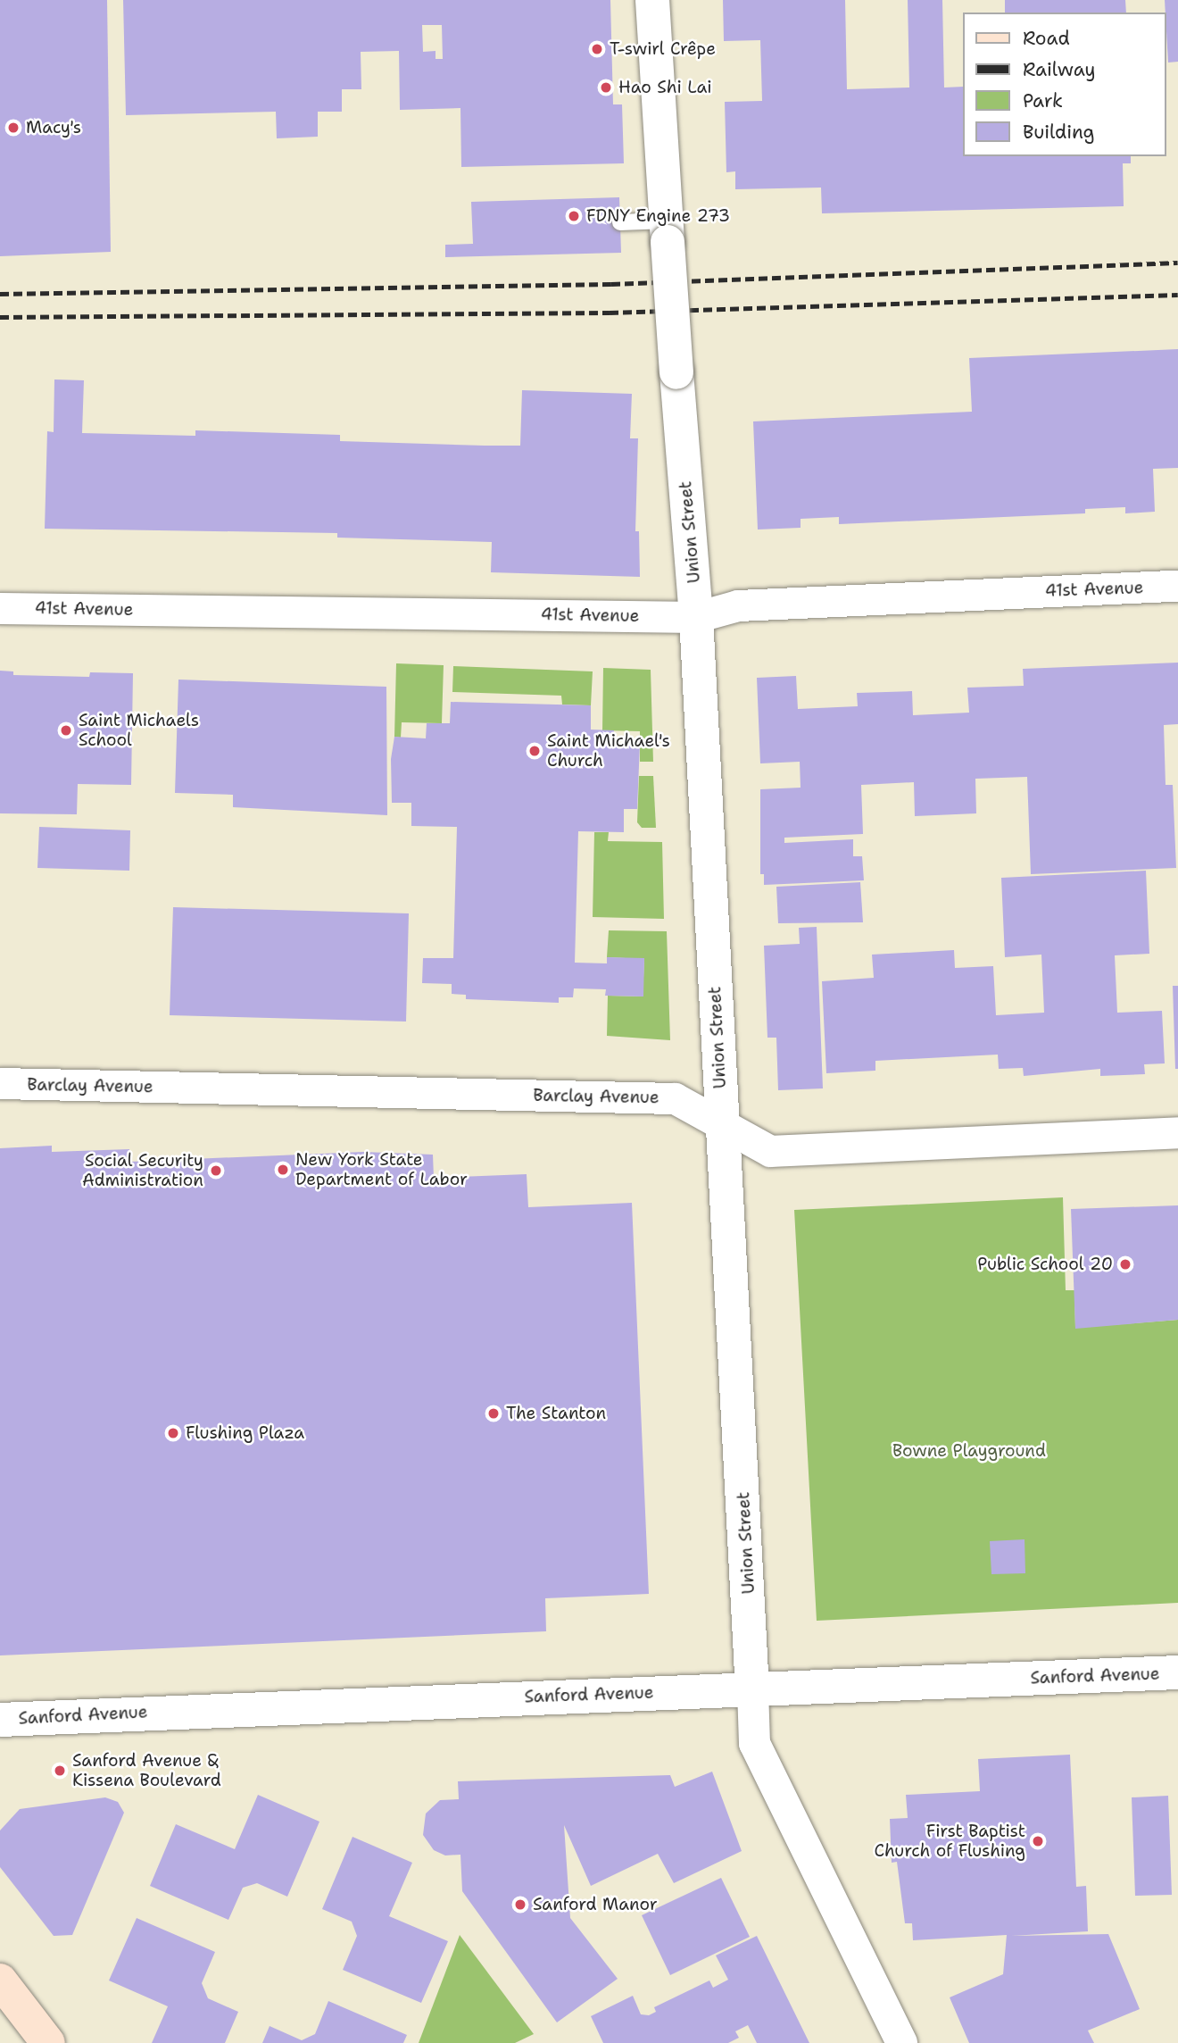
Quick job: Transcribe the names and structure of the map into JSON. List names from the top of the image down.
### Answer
{
  "streets": {
    "street": [
      "Union Street",
      "41st Avenue",
      "Barclay Avenue",
      "Sanford Avenue"
    ]
  },
  "crossings": [
    ["Union Street", "41st Avenue"],
    ["Union Street", "Barclay Avenue"],
    ["Union Street", "Sanford Avenue"]
  ],
  "parks": ["Bowne Playground"],
  "places": [
    "T-swirl Crêpe",
    "Hao Shi Lai",
    "Macy's",
    "FDNY Engine 273",
    "Saint Michaels School",
    "Saint Michael's Church",
    "New York State Department of Labor",
    "Social Security Administration",
    "Public School 20",
    "The Stanton",
    "Flushing Plaza",
    "Sanford Avenue & Kissena Boulevard",
    "First Baptist Church of Flushing",
    "Sanford Manor"
  ],
  "legend": [
    "Road",
    "Railway",
    "Park",
    "Building"
  ]
}
